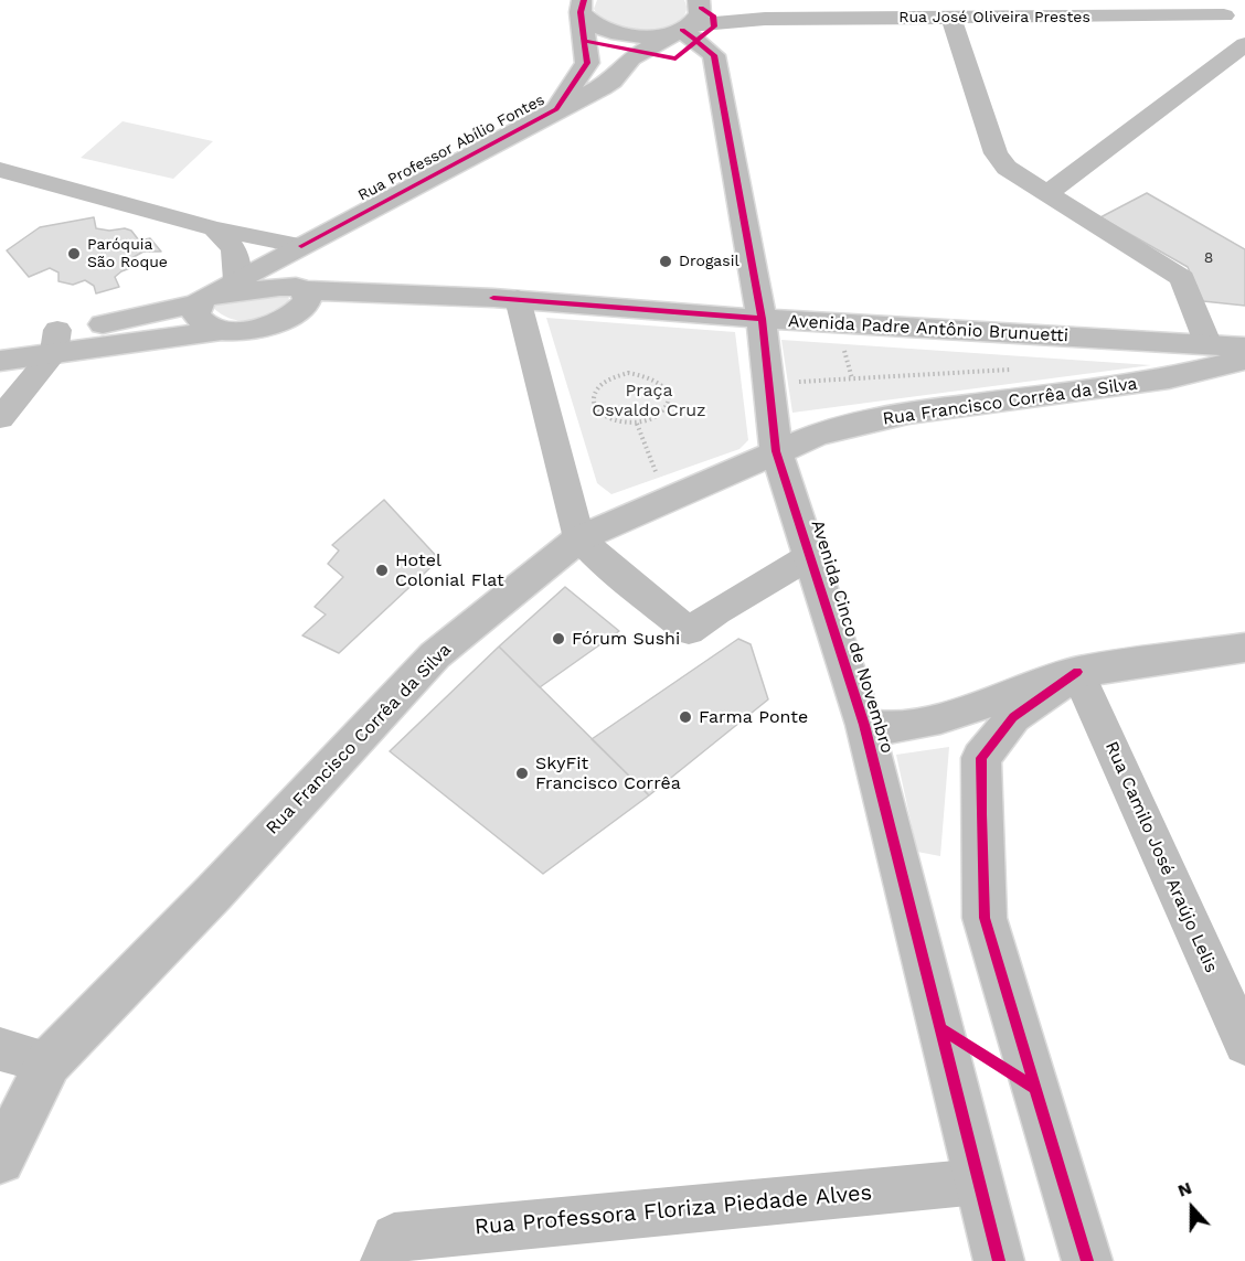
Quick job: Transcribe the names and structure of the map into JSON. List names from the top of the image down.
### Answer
{
  "streets": {
    "main road": [
      "Rua Professor Abílio Fontes",
      "Avenida Padre Antônio Brunuetti",
      "Rua Francisco Corrêa da Silva",
      "Avenida Cinco de Novembro"
    ],
    "street": ["Rua José Oliveira Prestes", "Rua Camilo José Araújo Lelis", "Rua Professora Floriza Piedade Alves"]
  },
  "crossings": [
    ["Rua Professor Abílio Fontes", "Avenida Padre Antônio Brunuetti"],
    ["Rua Professor Abílio Fontes", "Avenida Cinco de Novembro"],
    ["Avenida Padre Antônio Brunuetti", "Avenida Cinco de Novembro"],
    ["Rua Francisco Corrêa da Silva", "Avenida Cinco de Novembro"],
    ["Avenida Cinco de Novembro", "Rua Professora Floriza Piedade Alves"]
  ],
  "parks": ["Praça Osvaldo Cruz"],
  "places": [
    "Paróquia São Roque",
    "Drogasil",
    "Hotel Colonial Flat",
    "Fórum Sushi",
    "Farma Ponte",
    "SkyFit Francisco Corrêa"
  ],
  "house_numbers": ["8"],
  "north": "top"
}
